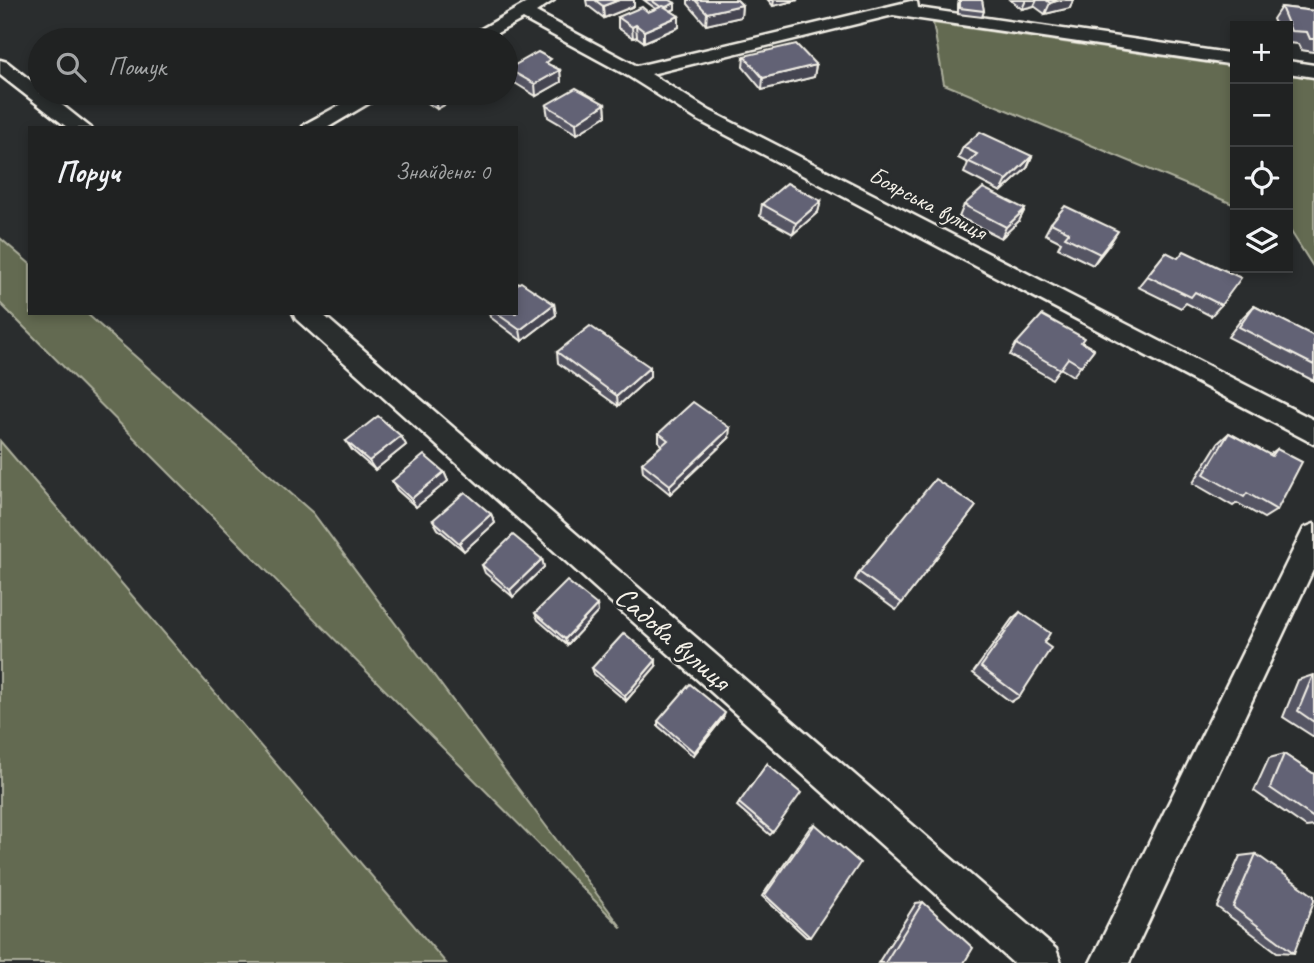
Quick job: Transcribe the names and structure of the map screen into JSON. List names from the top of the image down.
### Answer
{
  "streets": {
    "street": ["Боярська вулиця", "Садова вулиця"]
  },
  "page": {
    "map_buttons": ["+", "−"],
    "search": "Пошук",
    "heading": ["Поруч", "Знайдено: 0"]
  }
}
